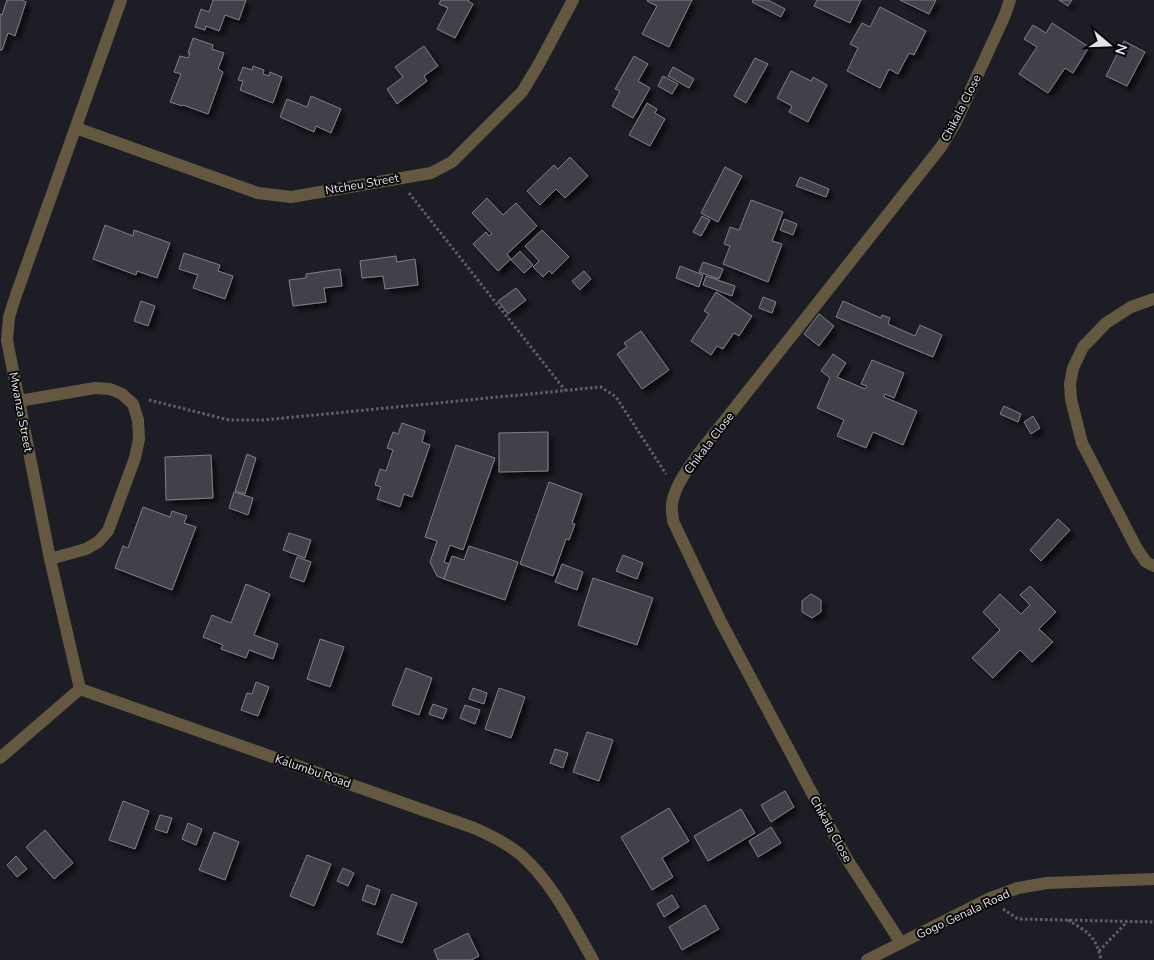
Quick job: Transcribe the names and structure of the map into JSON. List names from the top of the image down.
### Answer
{
  "streets": {
    "street": [
      "Chikala Close",
      "Ntcheu Street",
      "Mwanza Street",
      "Kalumbu Road",
      "Gogo Genala Road"
    ]
  },
  "crossings": [
    ["Chikala Close", "Gogo Genala Road"],
    ["Ntcheu Street", "Mwanza Street"],
    ["Mwanza Street", "Kalumbu Road"]
  ],
  "north": "right"
}
